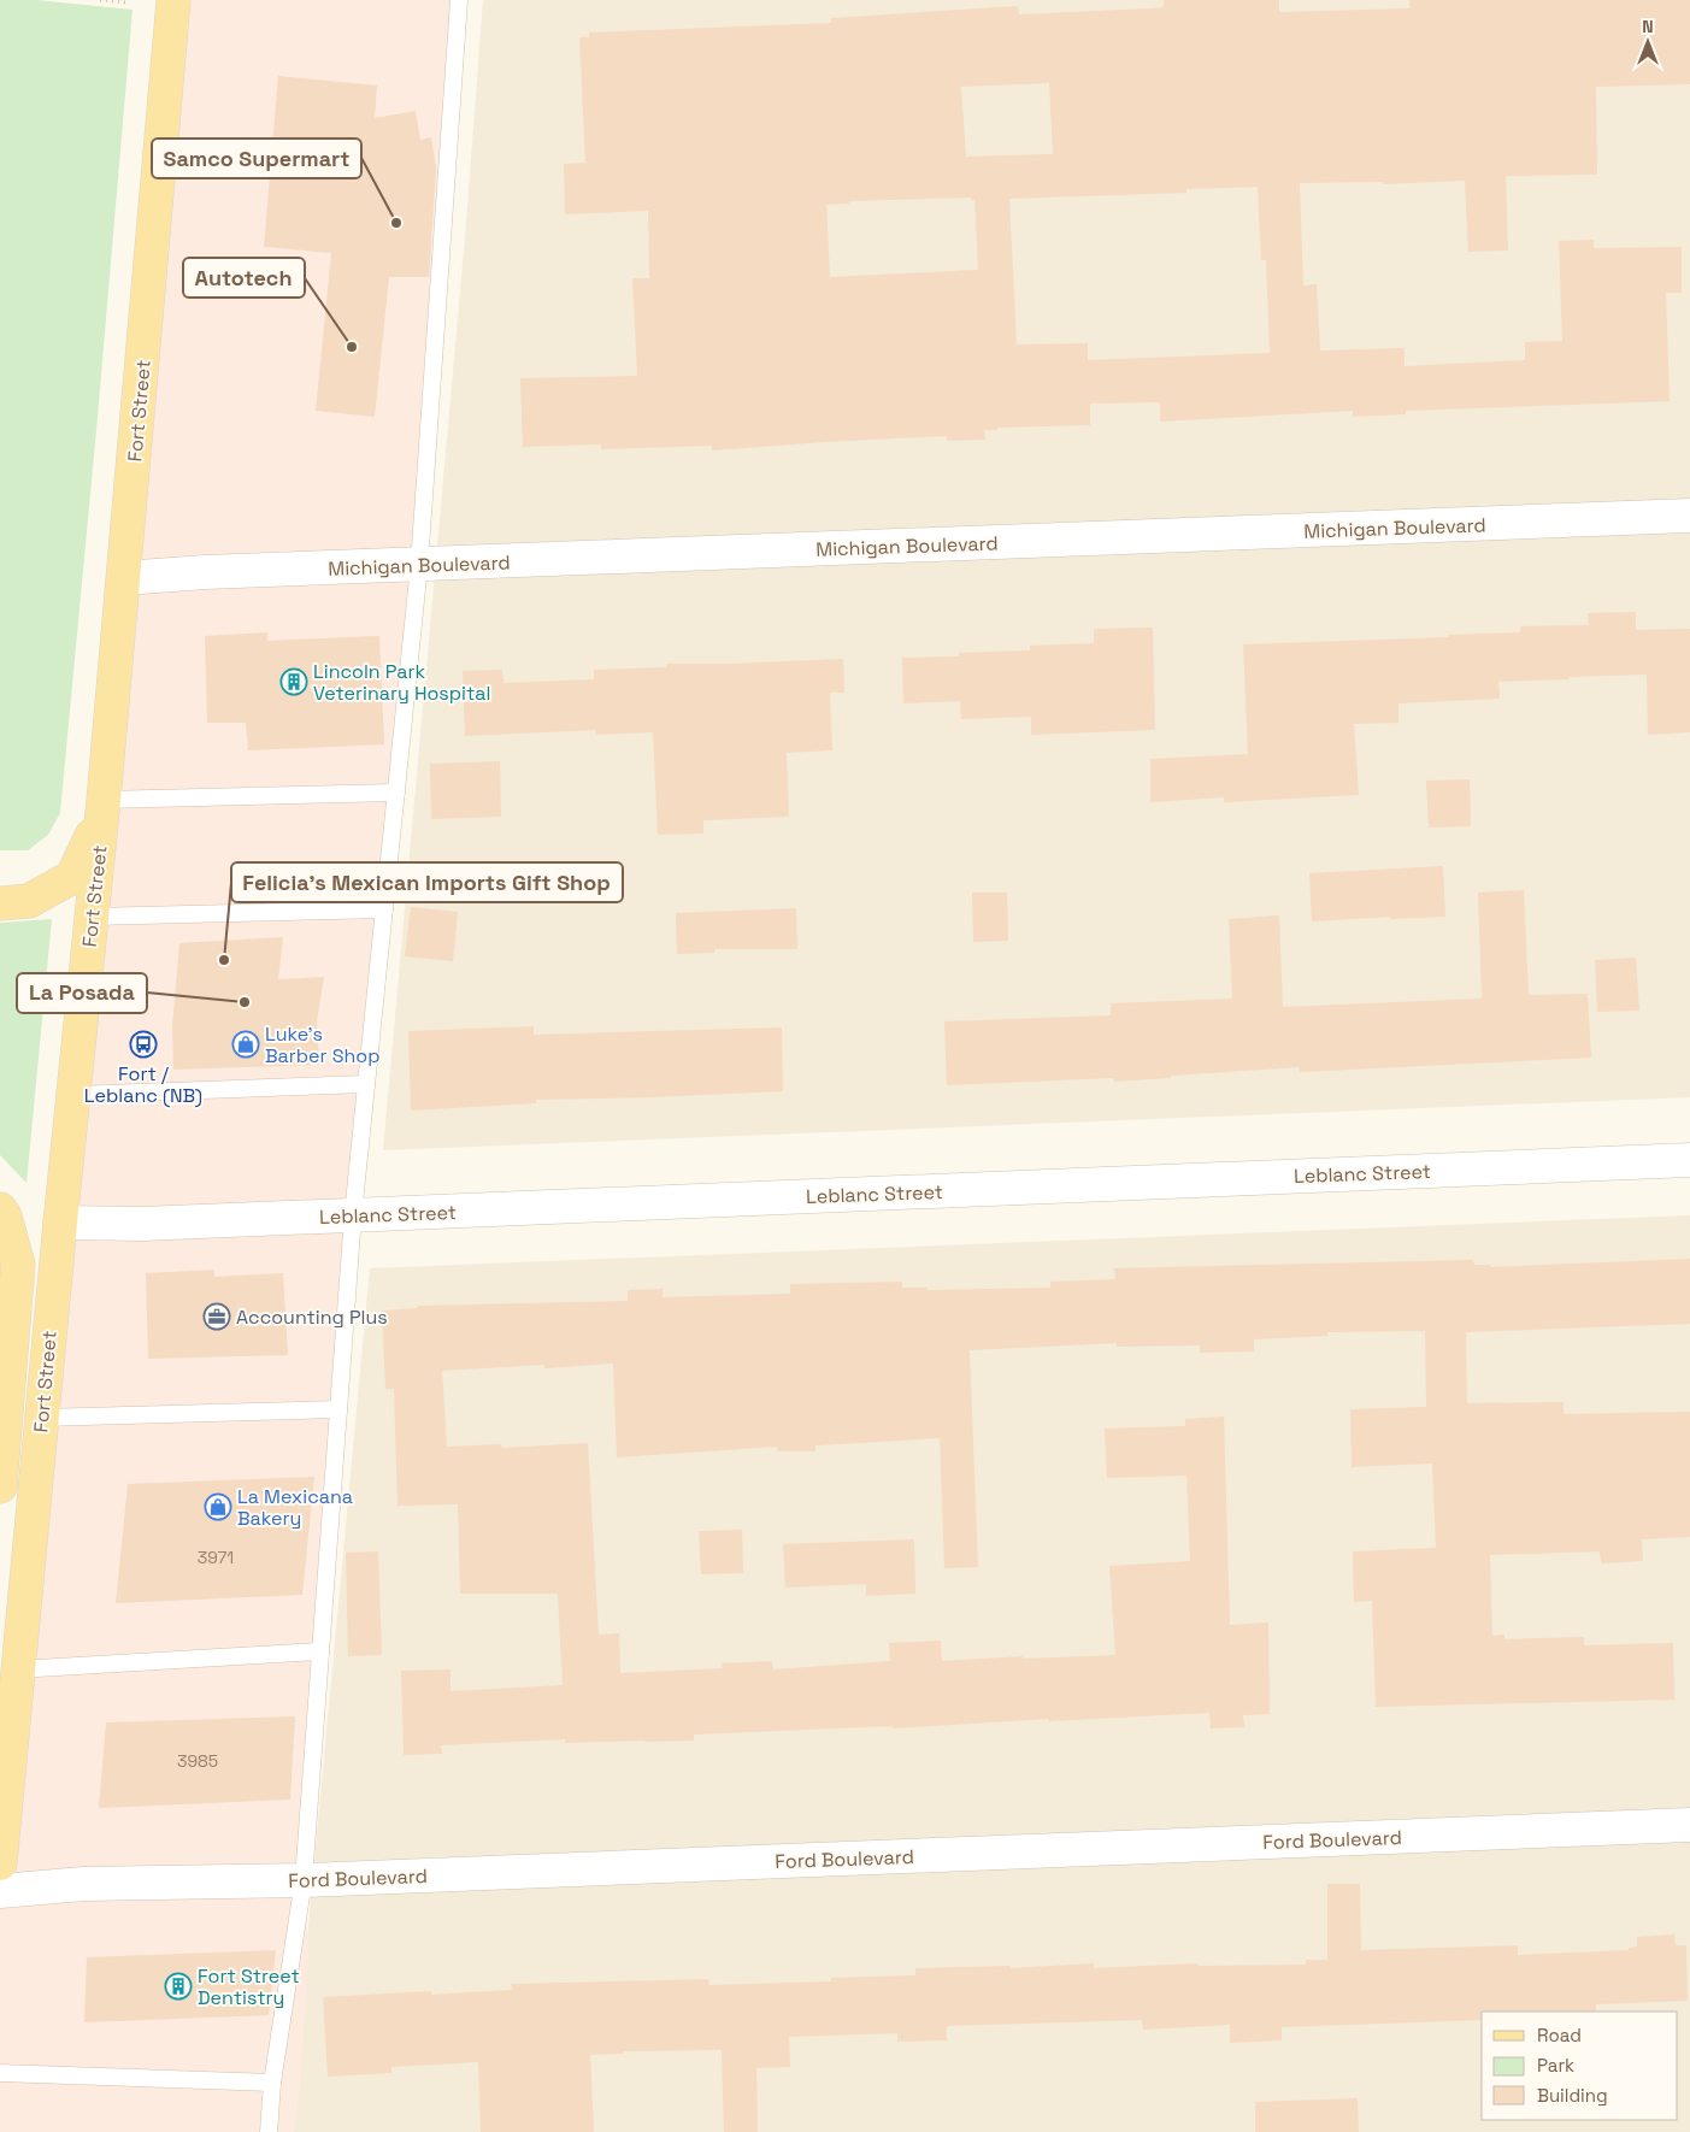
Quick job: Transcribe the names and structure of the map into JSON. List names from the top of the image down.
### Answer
{
  "streets": {
    "main road": ["Fort Street"],
    "street": ["Michigan Boulevard", "Leblanc Street", "Ford Boulevard"]
  },
  "crossings": [
    ["Fort Street", "Michigan Boulevard"],
    ["Fort Street", "Leblanc Street"]
  ],
  "places": {
    "other": [
      "Samco Supermart",
      "Autotech",
      "Felicia's Mexican Imports Gift Shop",
      "La Posada"
    ],
    "building": ["Lincoln Park Veterinary Hospital", "Fort Street Dentistry"],
    "bus stop": ["Fort / Leblanc (NB)"],
    "shop": ["Luke's Barber Shop", "La Mexicana Bakery"],
    "office": ["Accounting Plus"]
  },
  "house_numbers": ["3971", "3985"],
  "legend": ["Road", "Park", "Building"],
  "north": "top"
}
